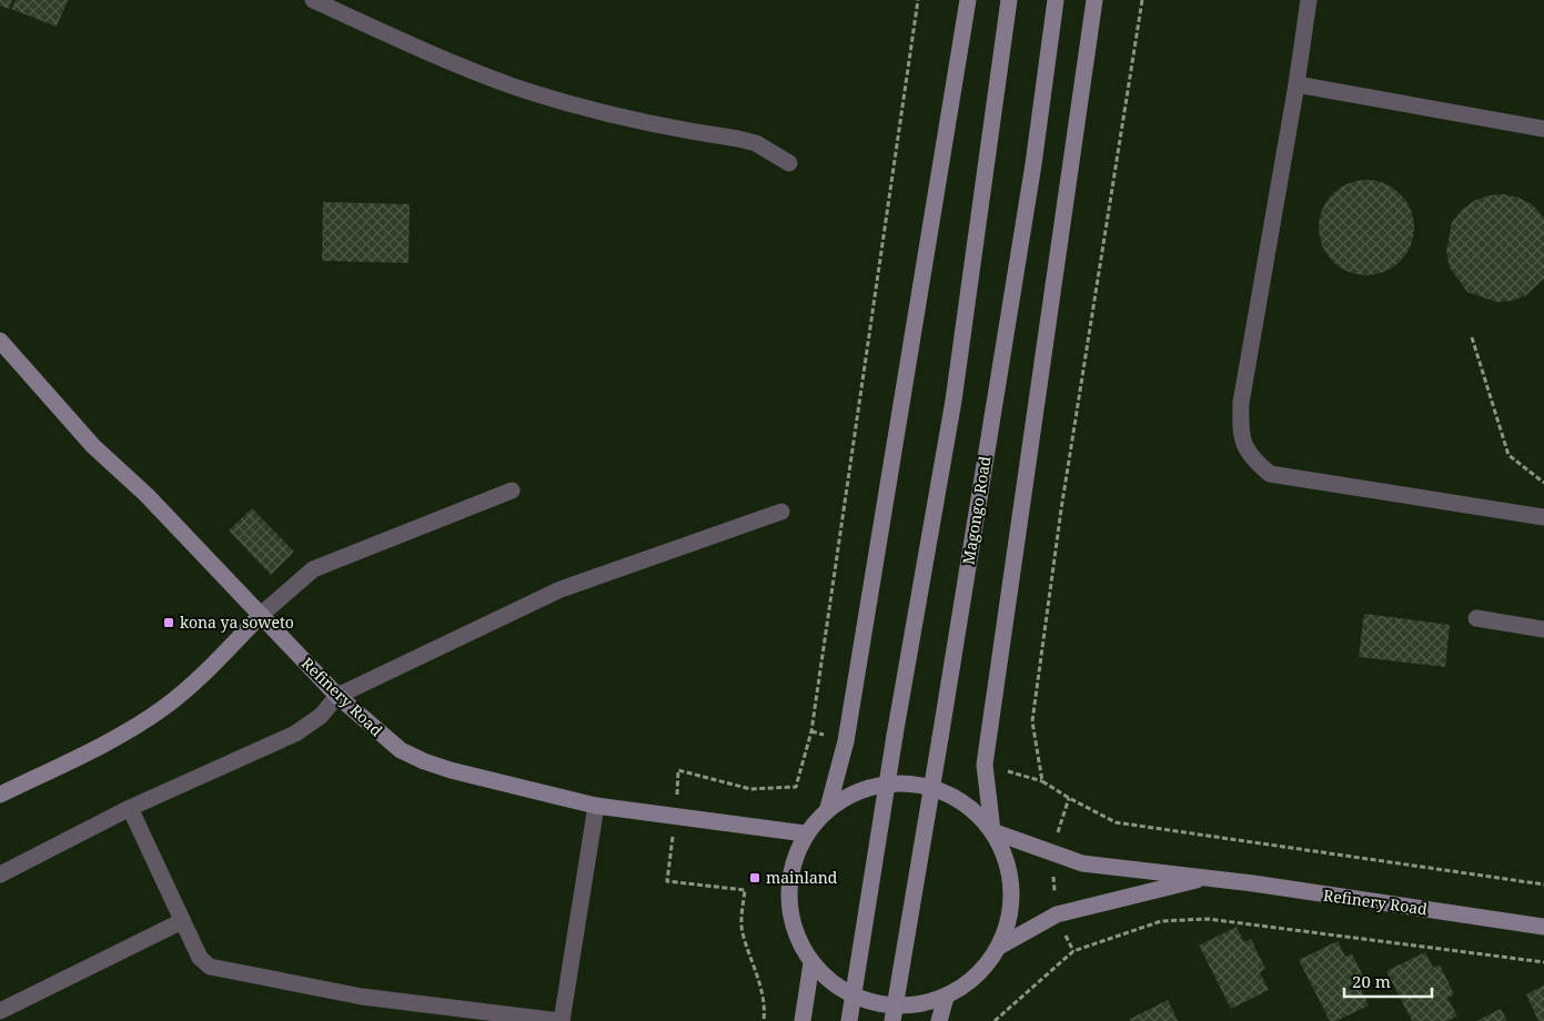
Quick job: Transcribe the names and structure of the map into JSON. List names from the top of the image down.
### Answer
{
  "streets": {
    "main road": ["Magongo Road", "Refinery Road"]
  },
  "places": {
    "transit": ["kona ya soweto", "mainland"]
  },
  "scale_bar": "20 m"
}
